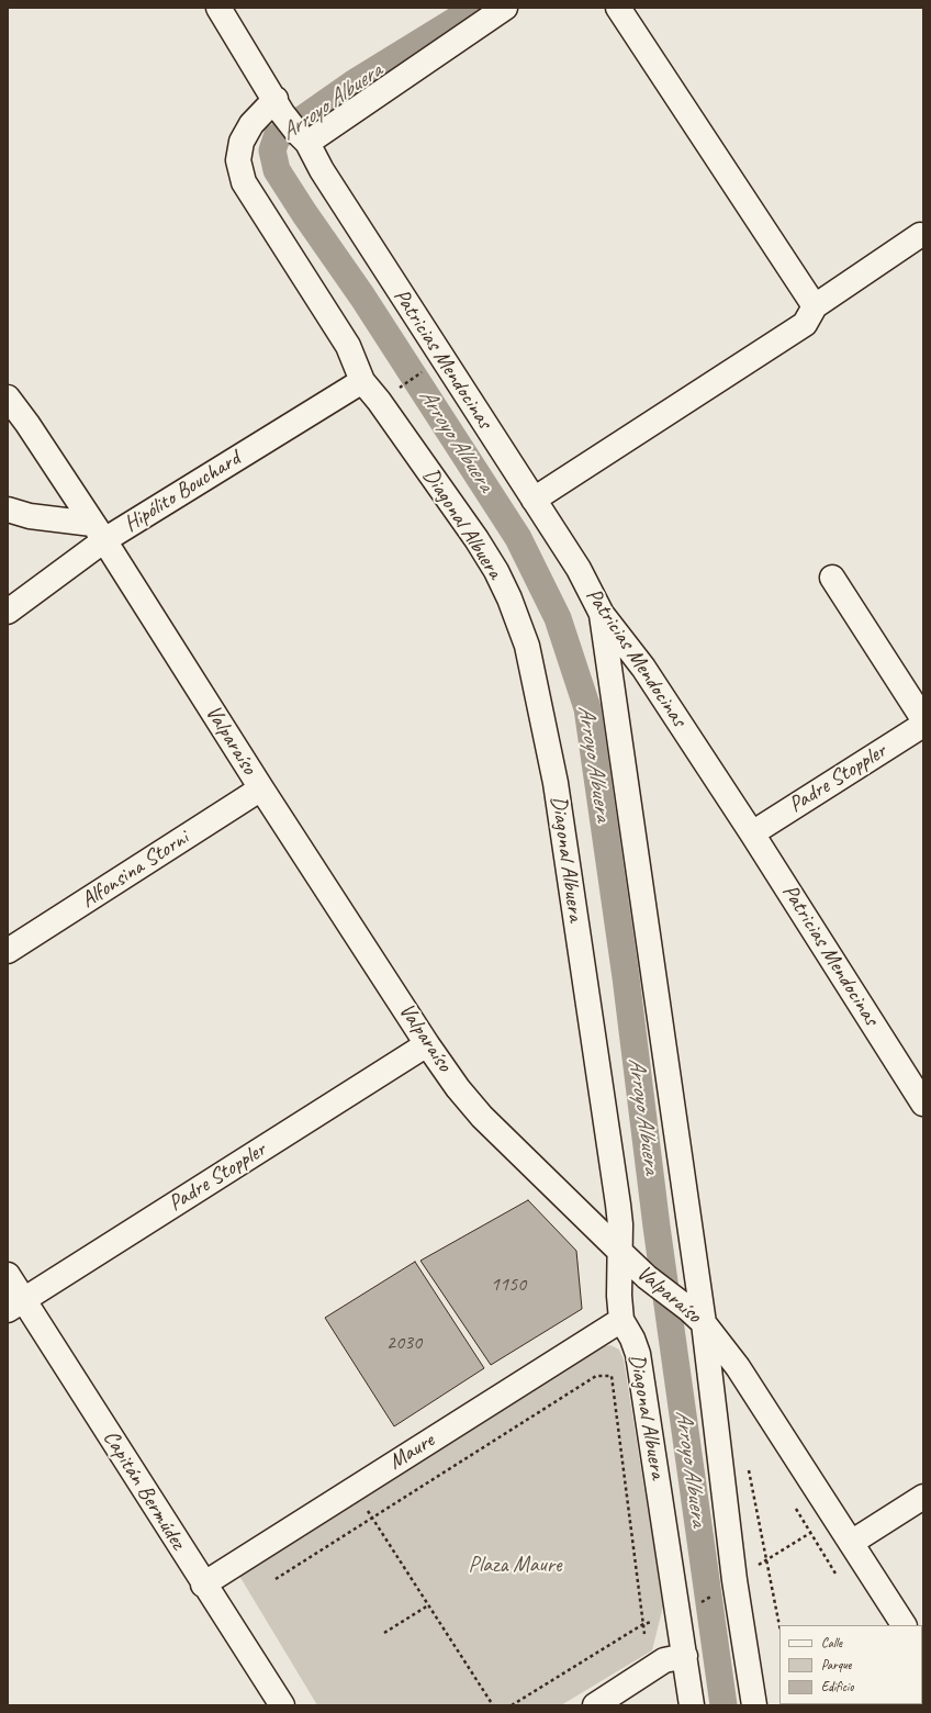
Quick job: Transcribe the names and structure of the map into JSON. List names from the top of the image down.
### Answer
{
  "streets": {
    "street": [
      "Patricias Mendocinas",
      "Hipólito Bouchard",
      "Diagonal Albuera",
      "Valparaíso",
      "Padre Stoppler",
      "Alfonsina Storni",
      "Maure",
      "Capitán Bermúdez"
    ]
  },
  "crossings": [
    ["Patricias Mendocinas", "Diagonal Albuera"],
    ["Patricias Mendocinas", "Padre Stoppler"],
    ["Hipólito Bouchard", "Diagonal Albuera"],
    ["Hipólito Bouchard", "Valparaíso"],
    ["Diagonal Albuera", "Valparaíso"],
    ["Diagonal Albuera", "Maure"],
    ["Valparaíso", "Padre Stoppler"],
    ["Valparaíso", "Alfonsina Storni"],
    ["Padre Stoppler", "Capitán Bermúdez"],
    ["Maure", "Capitán Bermúdez"]
  ],
  "water": ["Arroyo Albuera"],
  "parks": ["Plaza Maure"],
  "house_numbers": ["1150", "2030"],
  "legend": ["Calle", "Parque", "Edificio"]
}
